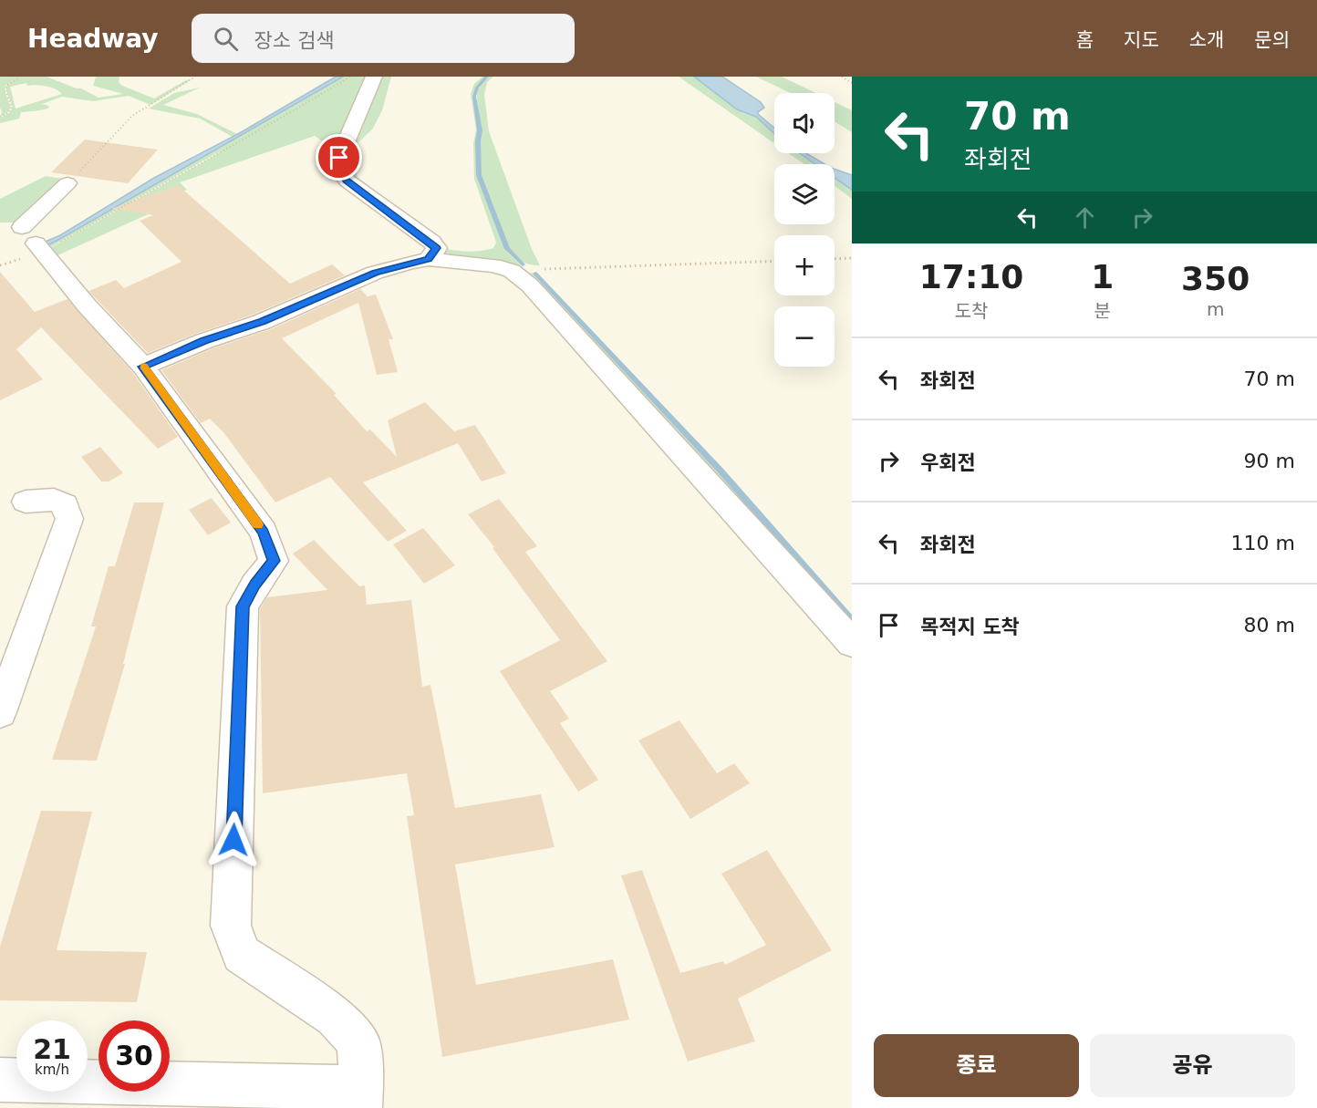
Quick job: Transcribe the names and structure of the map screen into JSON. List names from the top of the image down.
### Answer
{
  "page": {
    "header": "Headway",
    "search": "장소 검색",
    "nav": [
      "홈",
      "지도",
      "소개",
      "문의"
    ],
    "turn": ["70 m", "좌회전"],
    "map_buttons": ["+", "−"],
    "eta": [
      "17:10",
      "도착",
      "1",
      "분",
      "350",
      "m"
    ],
    "list": [
      {
        "name": "좌회전",
        "value": "70 m"
      },
      {
        "name": "우회전",
        "value": "90 m"
      },
      {
        "name": "좌회전",
        "value": "110 m"
      },
      {
        "name": "목적지 도착",
        "value": "80 m"
      }
    ],
    "speed": "21 km/h",
    "limit": "30",
    "buttons": ["종료", "공유"]
  }
}
